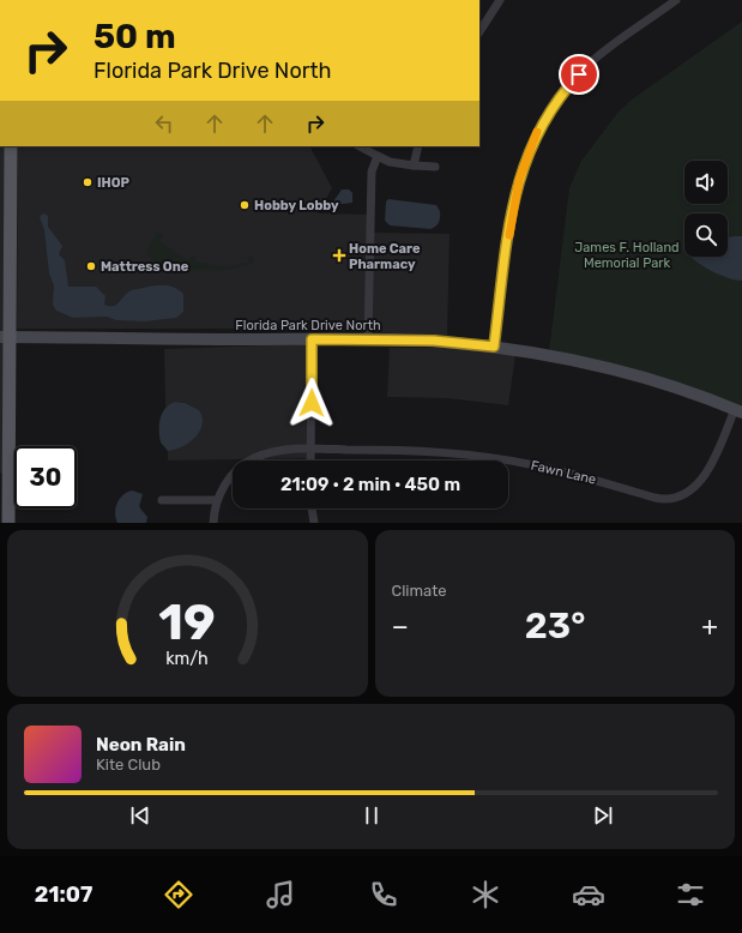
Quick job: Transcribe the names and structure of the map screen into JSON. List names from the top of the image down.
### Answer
{
  "streets": {
    "street": ["Florida Park Drive North", "Fawn Lane"]
  },
  "crossings": [
    ["Florida Park Drive North", "Fawn Lane"]
  ],
  "parks": ["James F. Holland Memorial Park"],
  "places": {
    "other": ["IHOP", "Hobby Lobby", "Mattress One"],
    "health": ["Home Care Pharmacy"]
  },
  "page": {
    "turn": ["50 m", "Florida Park Drive North"],
    "limit": "30",
    "trip": "21:09 · 2 min · 450 m",
    "tile": "Climate",
    "heat": ["−", "23°", "+"],
    "song": ["Neon Rain", "Kite Club"],
    "tabs": "21:07",
    "gauge": ["19", "km/h"]
  }
}
